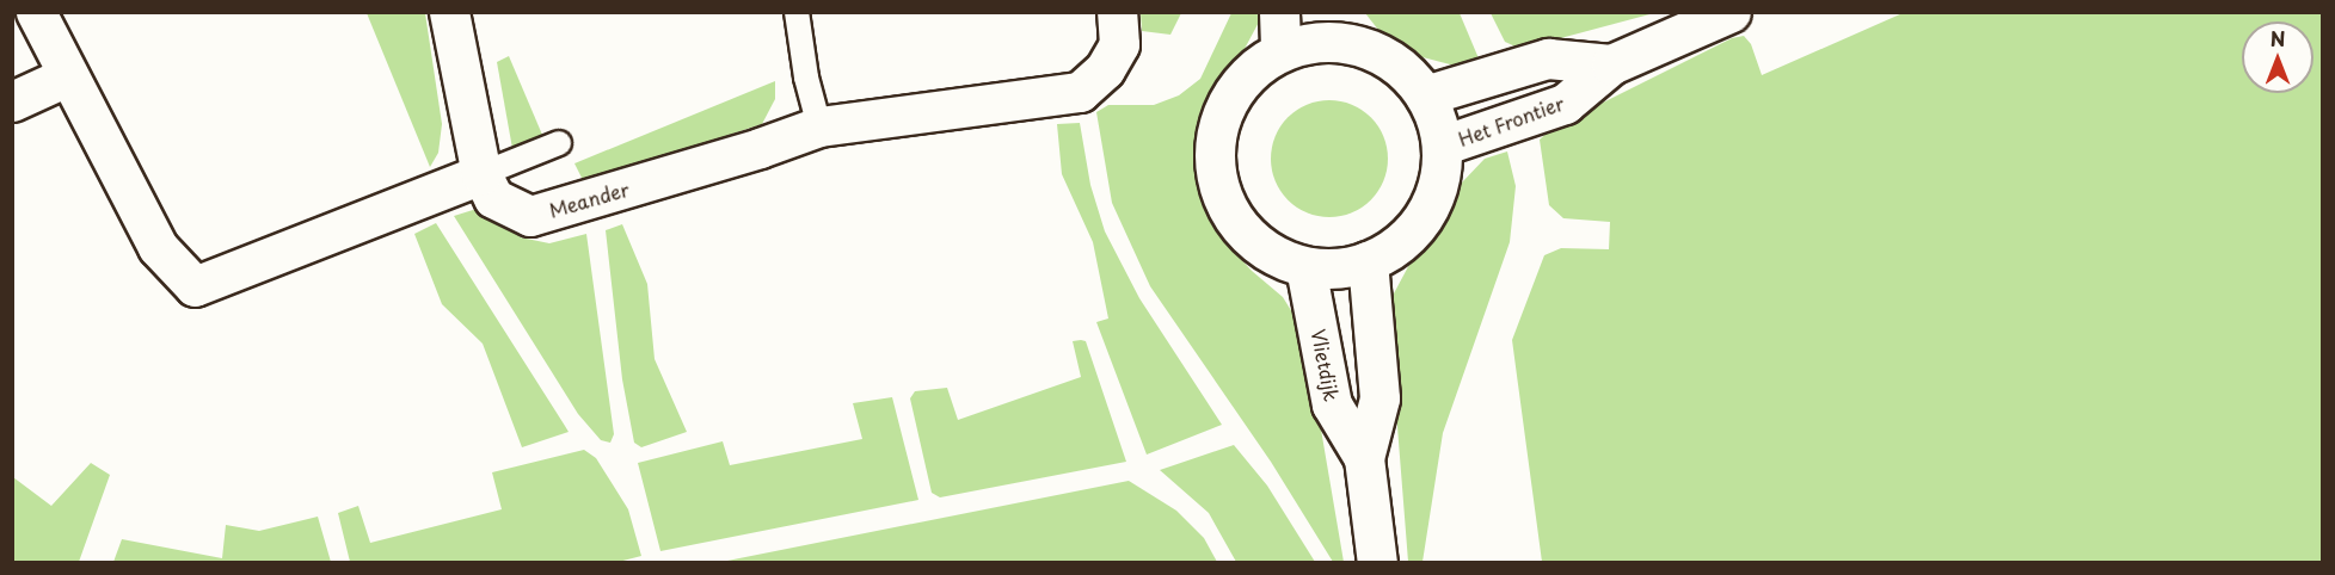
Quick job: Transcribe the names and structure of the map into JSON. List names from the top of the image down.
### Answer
{
  "streets": {
    "street": ["Het Frontier", "Meander", "Vlietdijk"]
  },
  "crossings": [
    ["Het Frontier", "Vlietdijk"]
  ],
  "north": "top"
}
